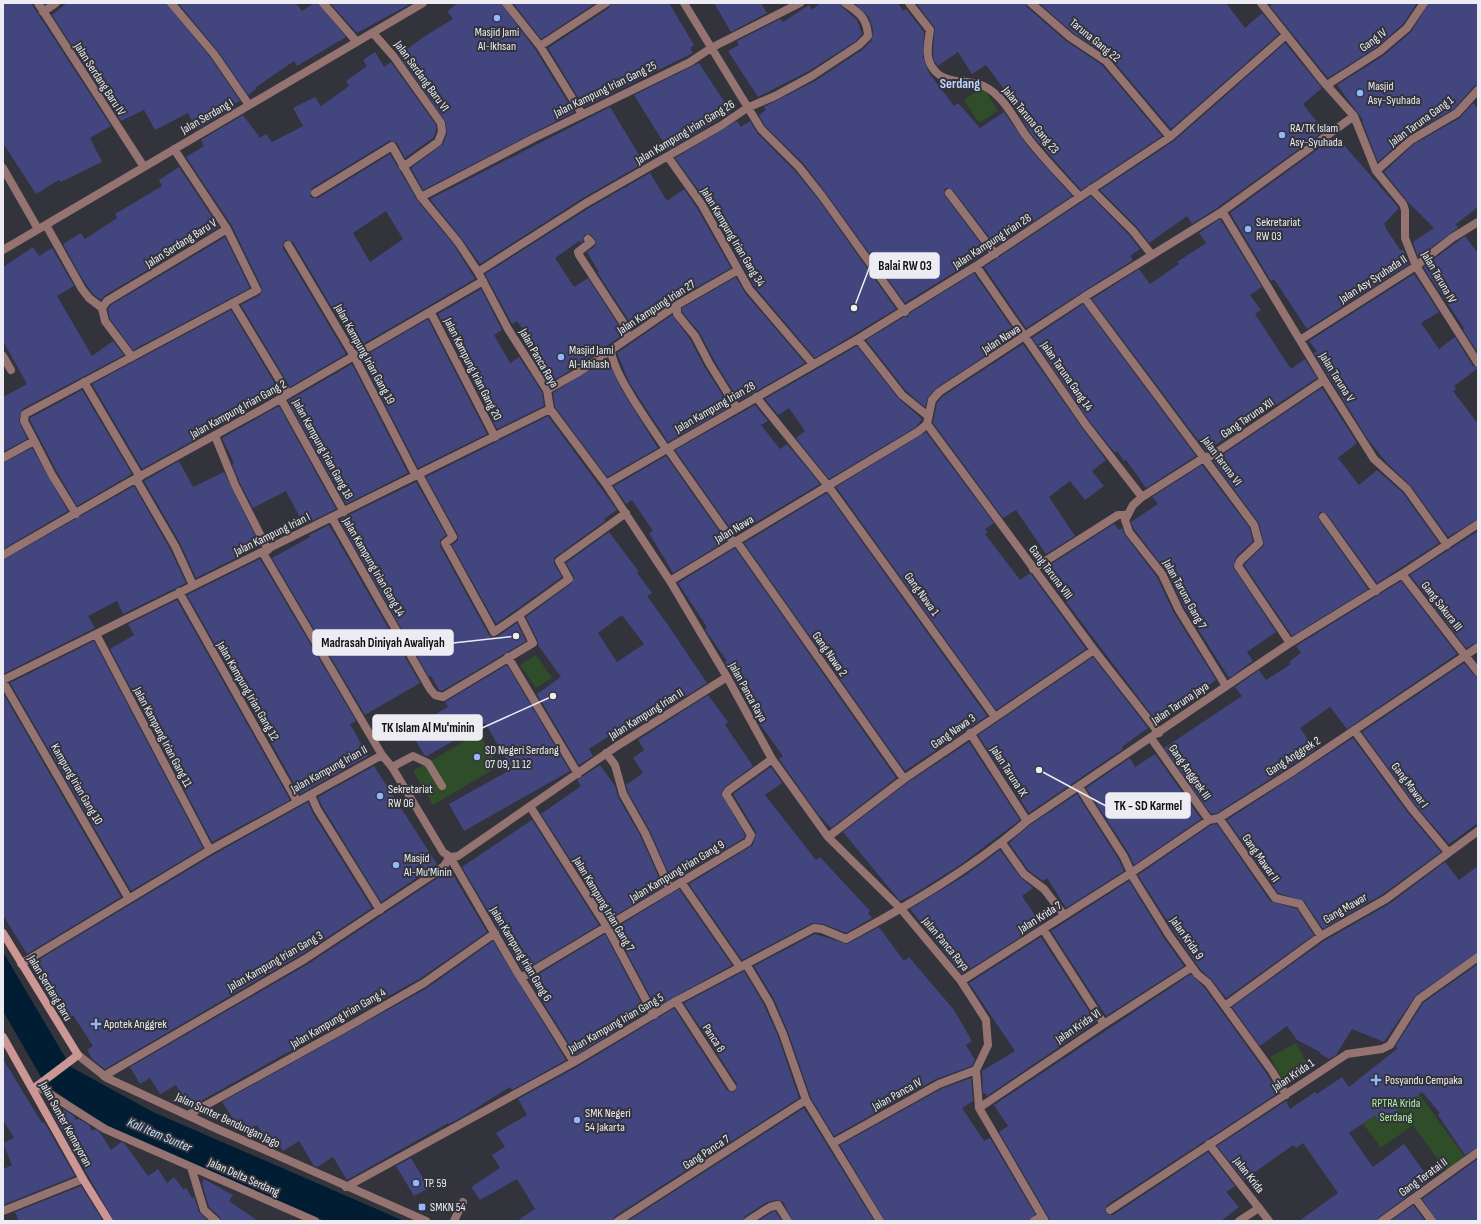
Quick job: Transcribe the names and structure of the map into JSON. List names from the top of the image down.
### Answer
{
  "streets": {
    "main road": ["Jalan Serdang Baru", "Jalan Sunter Kemayoran"],
    "street": [
      "Taruna Gang 22",
      "Gang IV",
      "Jalan Serdang Baru VI",
      "Jalan Serdang Baru IV",
      "Jalan Kampung Irian Gang 25",
      "Jalan Serdang I",
      "Jalan Taruna Gang 23",
      "Jalan Taruna Gang 1",
      "Jalan Kampung Irian Gang 26",
      "Jalan Kampung Irian Gang 34",
      "Jalan Kampung Irian 28",
      "Jalan Serdang Baru V",
      "Jalan Taruna IV",
      "Jalan Asy Syuhada II",
      "Jalan Kampung Irian 27",
      "Jalan Nawa",
      "Jalan Kampung Irian Gang 19",
      "Jalan Panca Raya",
      "Jalan Kampung Irian Gang 20",
      "Jalan Taruna Gang 14",
      "Jalan Taruna V",
      "Jalan Kampung Irian Gang 2",
      "Gang Taruna XII",
      "Jalan Kampung Irian Gang 18",
      "Jalan Taruna VI",
      "Jalan Kampung Irian I",
      "Jalan Kampung Irian Gang 14",
      "Gang Taruna VIII",
      "Gang Nawa 1",
      "Jalan Taruna Gang 7",
      "Gang Sakura III",
      "Gang Nawa 2",
      "Jalan Kampung Irian Gang 12",
      "Jalan Taruna Jaya",
      "Jalan Kampung Irian II",
      "Gang Nawa 3",
      "Jalan Kampung Irian Gang 11",
      "Gang Anggrek 2",
      "Jalan Taruna IX",
      "Gang Anggrek III",
      "Kampung Irian Gang 10",
      "Gang Mawar I",
      "Gang Mawar II",
      "Jalan Kampung Irian Gang 9",
      "Jalan Kampung Irian Gang 7",
      "Gang Mawar",
      "Jalan Krida 7",
      "Jalan Krida 9",
      "Jalan Kampung Irian Gang 6",
      "Jalan Kampung Irian Gang 3",
      "Jalan Kampung Irian Gang 4",
      "Jalan Kampung Irian Gang 5",
      "Jalan Krida VI",
      "Panca 8",
      "Jalan Krida 1",
      "Jalan Panca IV",
      "Jalan Sunter Bendungan Jago",
      "Gang Panca 7",
      "Jalan Krida",
      "Jalan Delta Serdang",
      "Gang Teratai II"
    ]
  },
  "crossings": [
    ["Taruna Gang 22", "Jalan Kampung Irian 28"],
    ["Gang IV", "Jalan Taruna IV"],
    ["Jalan Serdang Baru VI", "Jalan Serdang I"],
    ["Jalan Serdang Baru VI", "Jalan Panca Raya"],
    ["Jalan Serdang Baru IV", "Jalan Serdang I"],
    ["Jalan Kampung Irian Gang 25", "Jalan Panca Raya"],
    ["Jalan Serdang I", "Jalan Serdang Baru V"],
    ["Jalan Taruna Gang 23", "Jalan Kampung Irian 28"],
    ["Jalan Taruna Gang 1", "Jalan Taruna IV"],
    ["Jalan Kampung Irian Gang 26", "Jalan Kampung Irian Gang 34"],
    ["Jalan Kampung Irian Gang 26", "Jalan Panca Raya"],
    ["Jalan Kampung Irian Gang 34", "Jalan Kampung Irian 28"],
    ["Jalan Kampung Irian Gang 34", "Jalan Kampung Irian 27"],
    ["Jalan Kampung Irian 28", "Jalan Taruna IV"],
    ["Jalan Kampung Irian 28", "Jalan Panca Raya"],
    ["Jalan Kampung Irian 28", "Jalan Taruna Gang 14"],
    ["Jalan Kampung Irian 28", "Gang Taruna VIII"],
    ["Jalan Kampung Irian 28", "Gang Nawa 1"],
    ["Jalan Kampung Irian 28", "Gang Nawa 2"],
    ["Jalan Taruna IV", "Jalan Asy Syuhada II"],
    ["Jalan Taruna IV", "Jalan Nawa"],
    ["Jalan Asy Syuhada II", "Jalan Taruna V"],
    ["Jalan Kampung Irian 27", "Jalan Panca Raya"],
    ["Jalan Kampung Irian 27", "Gang Nawa 2"],
    ["Jalan Nawa", "Jalan Panca Raya"],
    ["Jalan Nawa", "Jalan Taruna Gang 14"],
    ["Jalan Nawa", "Jalan Taruna V"],
    ["Jalan Nawa", "Jalan Taruna VI"],
    ["Jalan Nawa", "Gang Taruna VIII"],
    ["Jalan Nawa", "Gang Nawa 1"],
    ["Jalan Nawa", "Gang Nawa 2"],
    ["Jalan Kampung Irian Gang 19", "Jalan Kampung Irian Gang 2"],
    ["Jalan Kampung Irian Gang 19", "Jalan Kampung Irian I"],
    ["Jalan Kampung Irian Gang 19", "Jalan Kampung Irian Gang 14"],
    ["Jalan Panca Raya", "Jalan Kampung Irian Gang 2"],
    ["Jalan Panca Raya", "Jalan Kampung Irian I"],
    ["Jalan Panca Raya", "Jalan Taruna Jaya"],
    ["Jalan Panca Raya", "Jalan Kampung Irian II"],
    ["Jalan Panca Raya", "Gang Nawa 3"],
    ["Jalan Panca Raya", "Jalan Kampung Irian Gang 9"],
    ["Jalan Panca Raya", "Jalan Krida 7"],
    ["Jalan Panca Raya", "Jalan Kampung Irian Gang 5"],
    ["Jalan Panca Raya", "Jalan Krida VI"],
    ["Jalan Panca Raya", "Jalan Panca IV"],
    ["Jalan Kampung Irian Gang 20", "Jalan Kampung Irian Gang 2"],
    ["Jalan Kampung Irian Gang 20", "Jalan Kampung Irian I"],
    ["Jalan Taruna Gang 14", "Gang Taruna XII"],
    ["Jalan Taruna V", "Gang Taruna XII"],
    ["Jalan Taruna V", "Jalan Taruna Jaya"],
    ["Jalan Kampung Irian Gang 2", "Jalan Kampung Irian Gang 18"],
    ["Gang Taruna XII", "Jalan Taruna VI"],
    ["Jalan Kampung Irian Gang 18", "Jalan Kampung Irian I"],
    ["Jalan Taruna VI", "Jalan Taruna Jaya"],
    ["Jalan Kampung Irian I", "Jalan Kampung Irian Gang 14"],
    ["Jalan Kampung Irian I", "Jalan Kampung Irian Gang 12"],
    ["Jalan Kampung Irian I", "Jalan Kampung Irian Gang 11"],
    ["Jalan Kampung Irian I", "Kampung Irian Gang 10"],
    ["Gang Taruna VIII", "Jalan Taruna Jaya"],
    ["Gang Taruna VIII", "Gang Nawa 3"],
    ["Gang Nawa 1", "Gang Nawa 3"],
    ["Jalan Taruna Gang 7", "Jalan Taruna Jaya"],
    ["Gang Sakura III", "Jalan Taruna Jaya"],
    ["Gang Sakura III", "Gang Anggrek 2"],
    ["Gang Nawa 2", "Gang Nawa 3"],
    ["Jalan Kampung Irian Gang 12", "Jalan Kampung Irian II"],
    ["Jalan Taruna Jaya", "Jalan Taruna IX"],
    ["Jalan Taruna Jaya", "Gang Anggrek III"],
    ["Jalan Taruna Jaya", "Jalan Krida 9"],
    ["Jalan Taruna Jaya", "Jalan Kampung Irian Gang 5"],
    ["Jalan Kampung Irian II", "Jalan Kampung Irian Gang 11"],
    ["Jalan Kampung Irian II", "Kampung Irian Gang 10"],
    ["Jalan Kampung Irian II", "Jalan Kampung Irian Gang 7"],
    ["Jalan Kampung Irian II", "Jalan Kampung Irian Gang 6"],
    ["Jalan Kampung Irian II", "Jalan Kampung Irian Gang 3"],
    ["Jalan Kampung Irian II", "Jalan Serdang Baru"],
    ["Gang Nawa 3", "Jalan Taruna IX"],
    ["Gang Anggrek 2", "Gang Anggrek III"],
    ["Gang Anggrek 2", "Gang Mawar I"],
    ["Gang Anggrek 2", "Gang Mawar II"],
    ["Gang Anggrek 2", "Jalan Krida 7"],
    ["Gang Anggrek 2", "Jalan Krida 9"],
    ["Gang Mawar I", "Gang Mawar"],
    ["Gang Mawar II", "Gang Mawar"],
    ["Jalan Kampung Irian Gang 9", "Jalan Kampung Irian Gang 7"],
    ["Jalan Kampung Irian Gang 9", "Jalan Kampung Irian Gang 6"],
    ["Jalan Kampung Irian Gang 7", "Jalan Kampung Irian Gang 5"],
    ["Gang Mawar", "Jalan Krida 9"],
    ["Jalan Krida 7", "Jalan Krida 9"],
    ["Jalan Krida 9", "Jalan Krida VI"],
    ["Jalan Krida 9", "Jalan Krida 1"],
    ["Jalan Kampung Irian Gang 6", "Jalan Kampung Irian Gang 3"],
    ["Jalan Kampung Irian Gang 6", "Jalan Kampung Irian Gang 4"],
    ["Jalan Kampung Irian Gang 6", "Jalan Kampung Irian Gang 5"],
    ["Jalan Kampung Irian Gang 3", "Jalan Sunter Bendungan Jago"],
    ["Jalan Serdang Baru", "Jalan Sunter Bendungan Jago"],
    ["Jalan Kampung Irian Gang 4", "Jalan Sunter Bendungan Jago"],
    ["Jalan Kampung Irian Gang 5", "Panca 8"],
    ["Jalan Kampung Irian Gang 5", "Jalan Sunter Bendungan Jago"],
    ["Jalan Krida 1", "Jalan Krida"],
    ["Jalan Sunter Kemayoran", "Jalan Delta Serdang"]
  ],
  "districts": ["Serdang"],
  "water": ["Kali Item Sunter"],
  "parks": ["RPTRA Krida Serdang"],
  "places": {
    "other": [
      "Masjid Jami Al-Ikhsan",
      "Masjid Asy-Syuhada",
      "RA/TK Islam Asy-Syuhada",
      "Sekretariat RW 03",
      "Balai RW 03",
      "Masjid Jami Al-Ikhlash",
      "Madrasah Diniyah Awaliyah",
      "TK Islam Al Mu'minin",
      "SD Negeri Serdang 07 09, 11 12",
      "TK - SD Karmel",
      "Sekretariat RW 06",
      "Masjid Al-Mu'Minin",
      "SMK Negeri 54 Jakarta",
      "TP. 59"
    ],
    "health": ["Apotek Anggrek", "Posyandu Cempaka"],
    "transit": ["SMKN 54"]
  }
}
